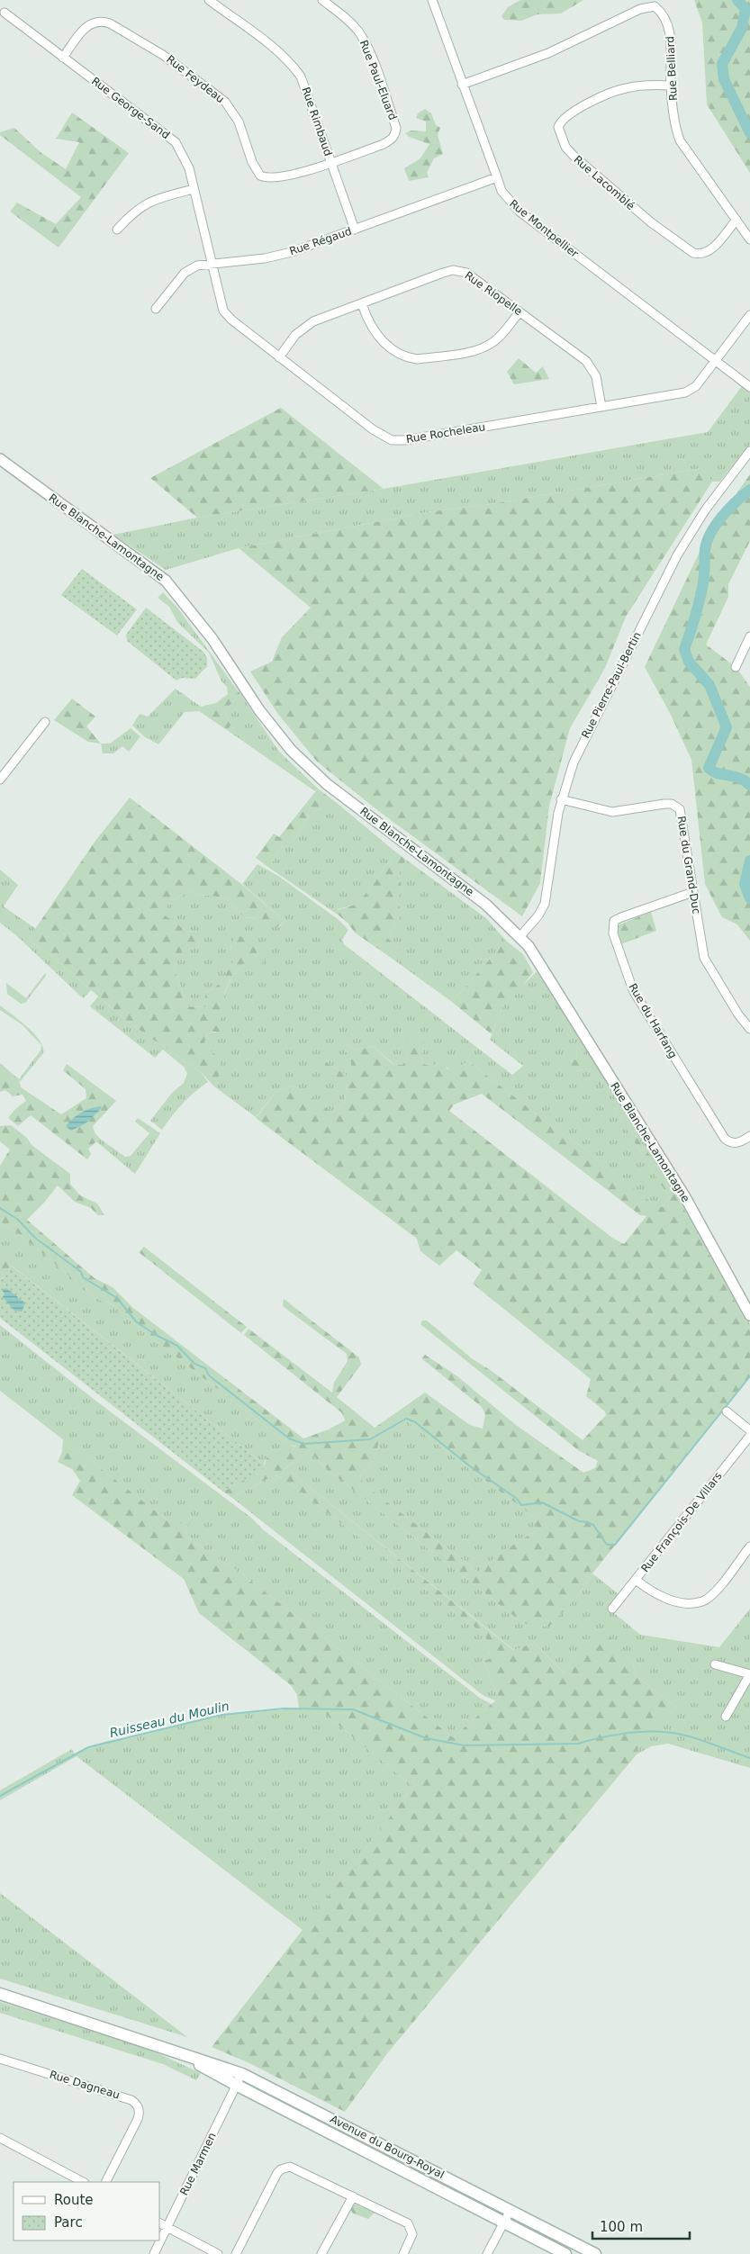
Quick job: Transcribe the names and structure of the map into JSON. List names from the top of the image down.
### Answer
{
  "streets": {
    "main road": ["Avenue du Bourg-Royal"],
    "street": [
      "Rue Belliard",
      "Rue Feydeau",
      "Rue Paul-Eluard",
      "Rue George-Sand",
      "Rue Rimbaud",
      "Rue Lacomblé",
      "Rue Montpellier",
      "Rue Régaud",
      "Rue Riopelle",
      "Rue Rocheleau",
      "Rue Blanche-Lamontagne",
      "Rue Pierre-Paul-Bertin",
      "Rue du Grand-Duc",
      "Rue du Harfang",
      "Rue François-De Villars",
      "Rue Dagneau",
      "Rue Marmen"
    ]
  },
  "crossings": [
    ["Rue Belliard", "Rue Lacomblé"],
    ["Rue Belliard", "Rue Montpellier"],
    ["Rue Feydeau", "Rue Paul-Eluard"],
    ["Rue Feydeau", "Rue George-Sand"],
    ["Rue Feydeau", "Rue Rimbaud"],
    ["Rue Paul-Eluard", "Rue Rimbaud"],
    ["Rue George-Sand", "Rue Régaud"],
    ["Rue George-Sand", "Rue Rocheleau"],
    ["Rue Rimbaud", "Rue Régaud"],
    ["Rue Montpellier", "Rue Régaud"],
    ["Rue Montpellier", "Rue Rocheleau"],
    ["Rue Régaud", "Rue Rocheleau"],
    ["Rue Riopelle", "Rue Rocheleau"],
    ["Rue Blanche-Lamontagne", "Rue Pierre-Paul-Bertin"],
    ["Rue Pierre-Paul-Bertin", "Rue du Grand-Duc"],
    ["Rue du Grand-Duc", "Rue du Harfang"],
    ["Avenue du Bourg-Royal", "Rue Marmen"]
  ],
  "water": ["Ruisseau du Moulin"],
  "legend": ["Route", "Parc"],
  "scale_bar": "100 m"
}
